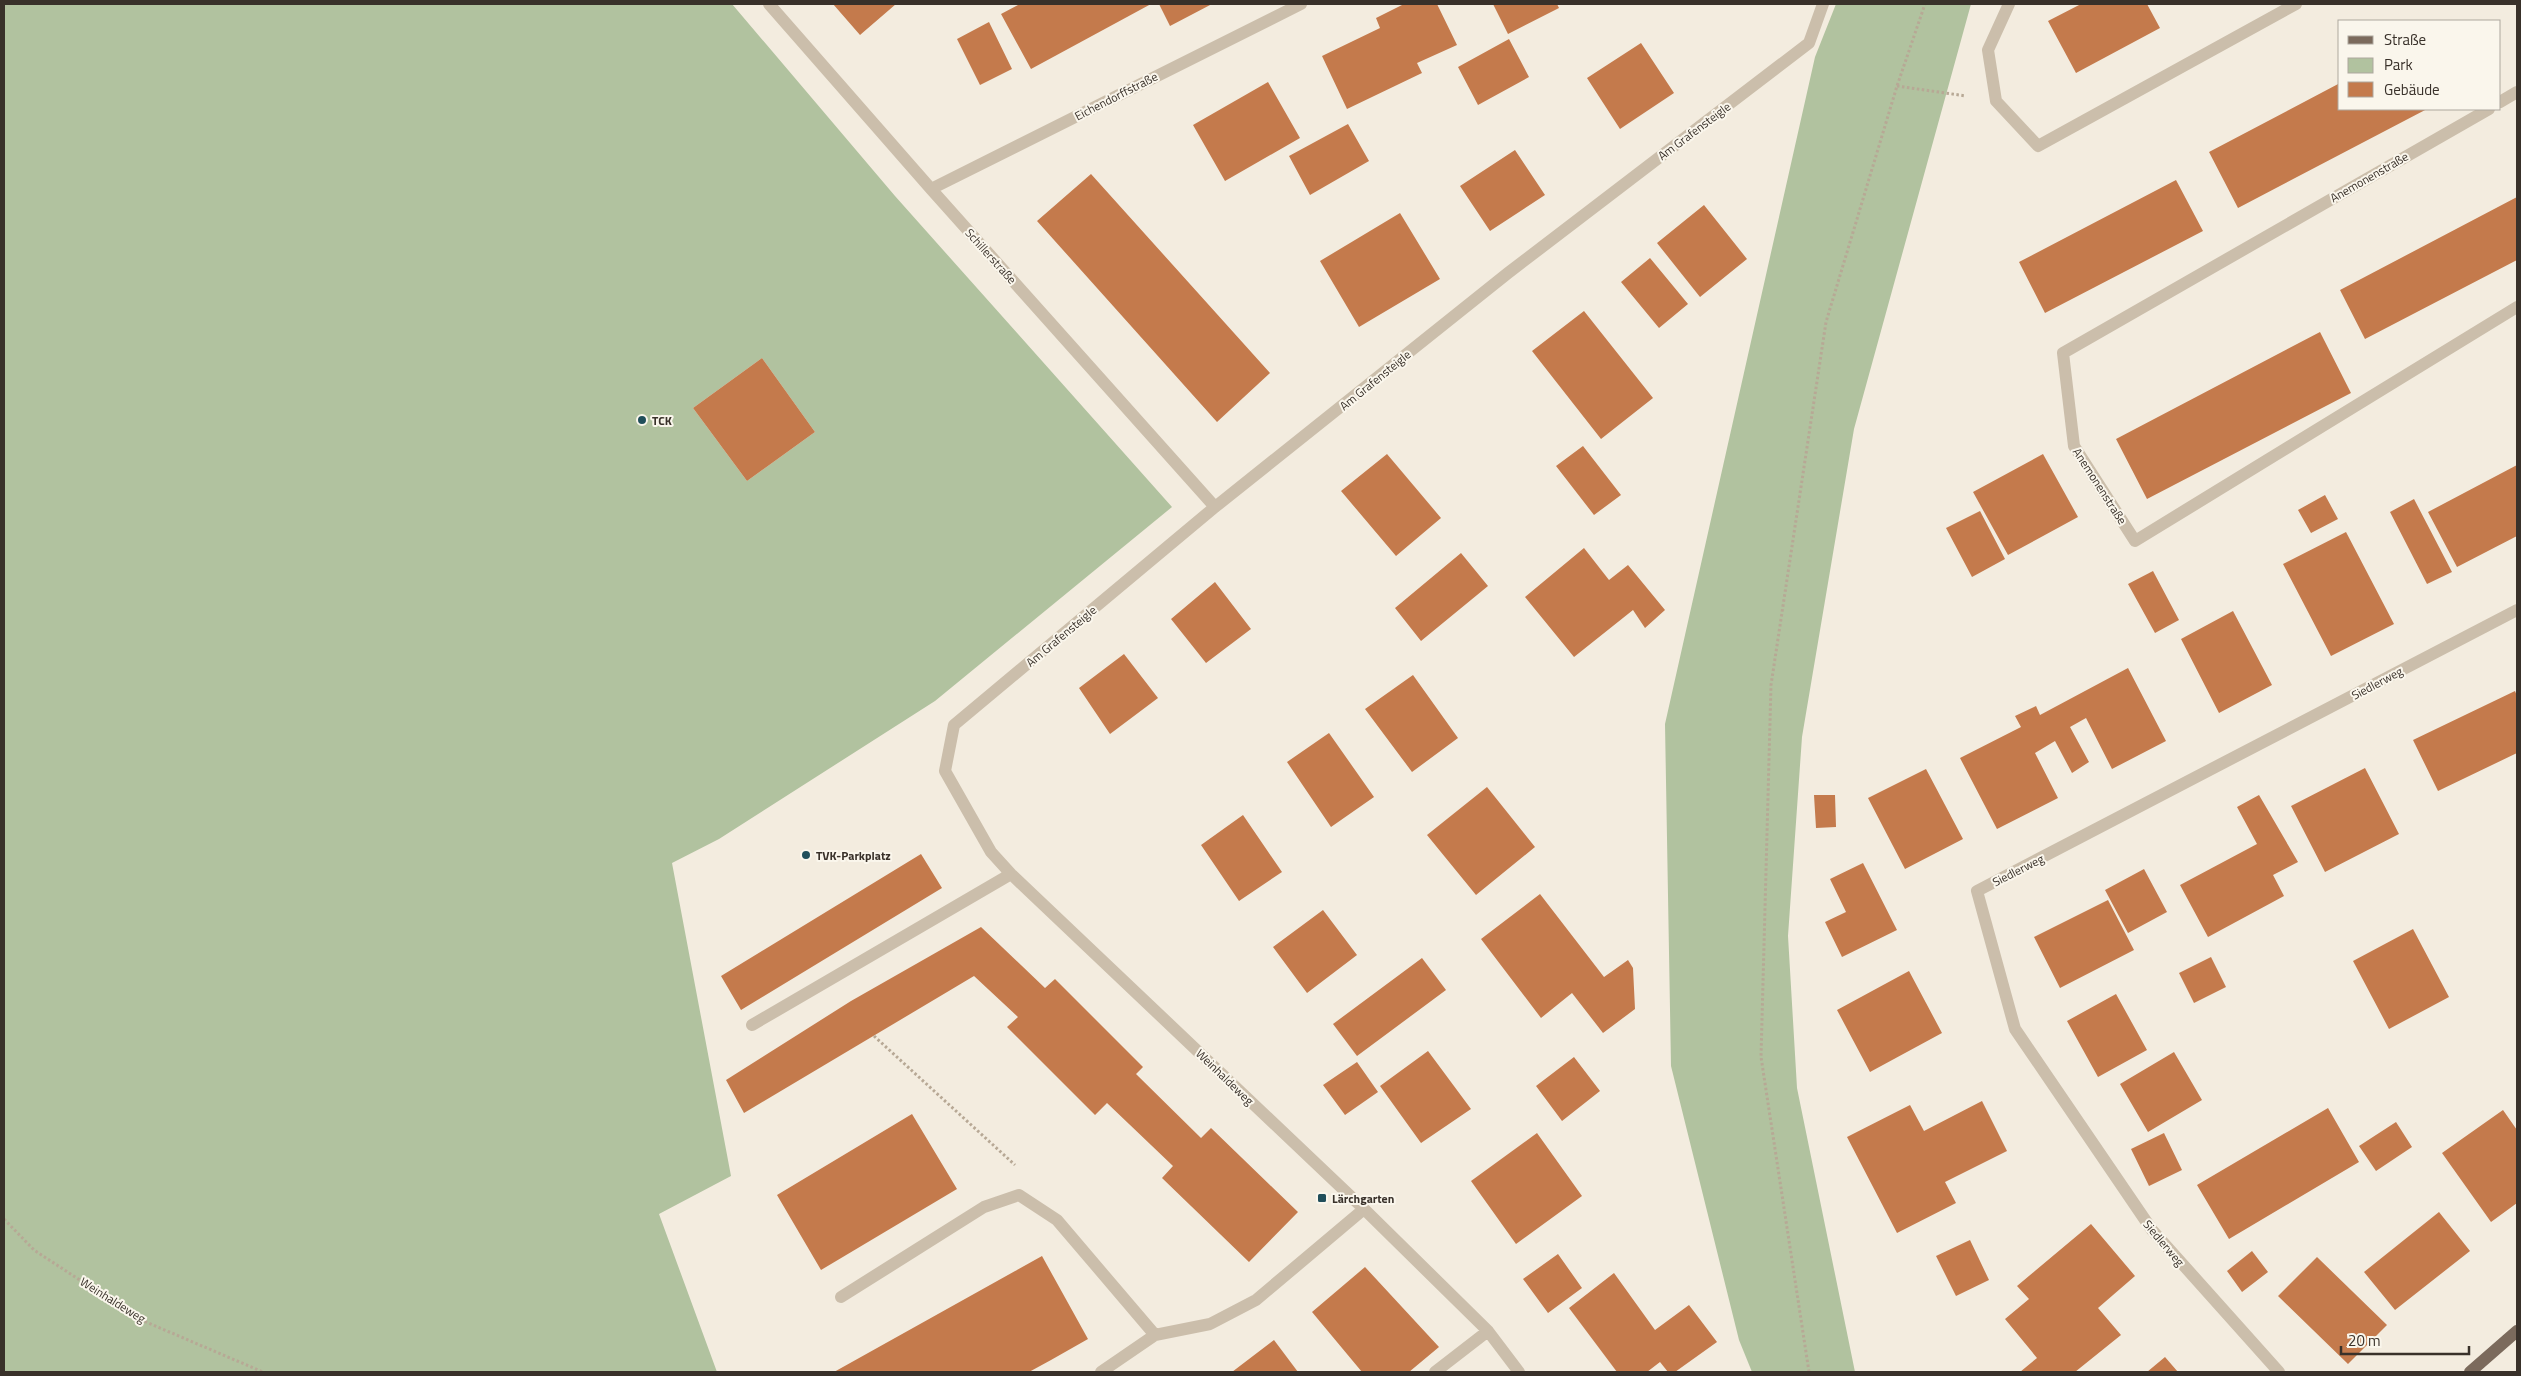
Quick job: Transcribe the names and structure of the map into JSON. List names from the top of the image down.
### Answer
{
  "streets": {
    "street": [
      "Eichendorffstraße",
      "Am Grafensteigle",
      "Anemonenstraße",
      "Schillerstraße",
      "Siedlerweg",
      "Weinhaldeweg"
    ]
  },
  "crossings": [
    ["Eichendorffstraße", "Schillerstraße"],
    ["Am Grafensteigle", "Schillerstraße"],
    ["Am Grafensteigle", "Weinhaldeweg"]
  ],
  "places": {
    "other": ["TCK", "TVK-Parkplatz"],
    "transit": ["Lärchgarten"]
  },
  "legend": ["Straße", "Park", "Gebäude"],
  "scale_bar": "20 m"
}
